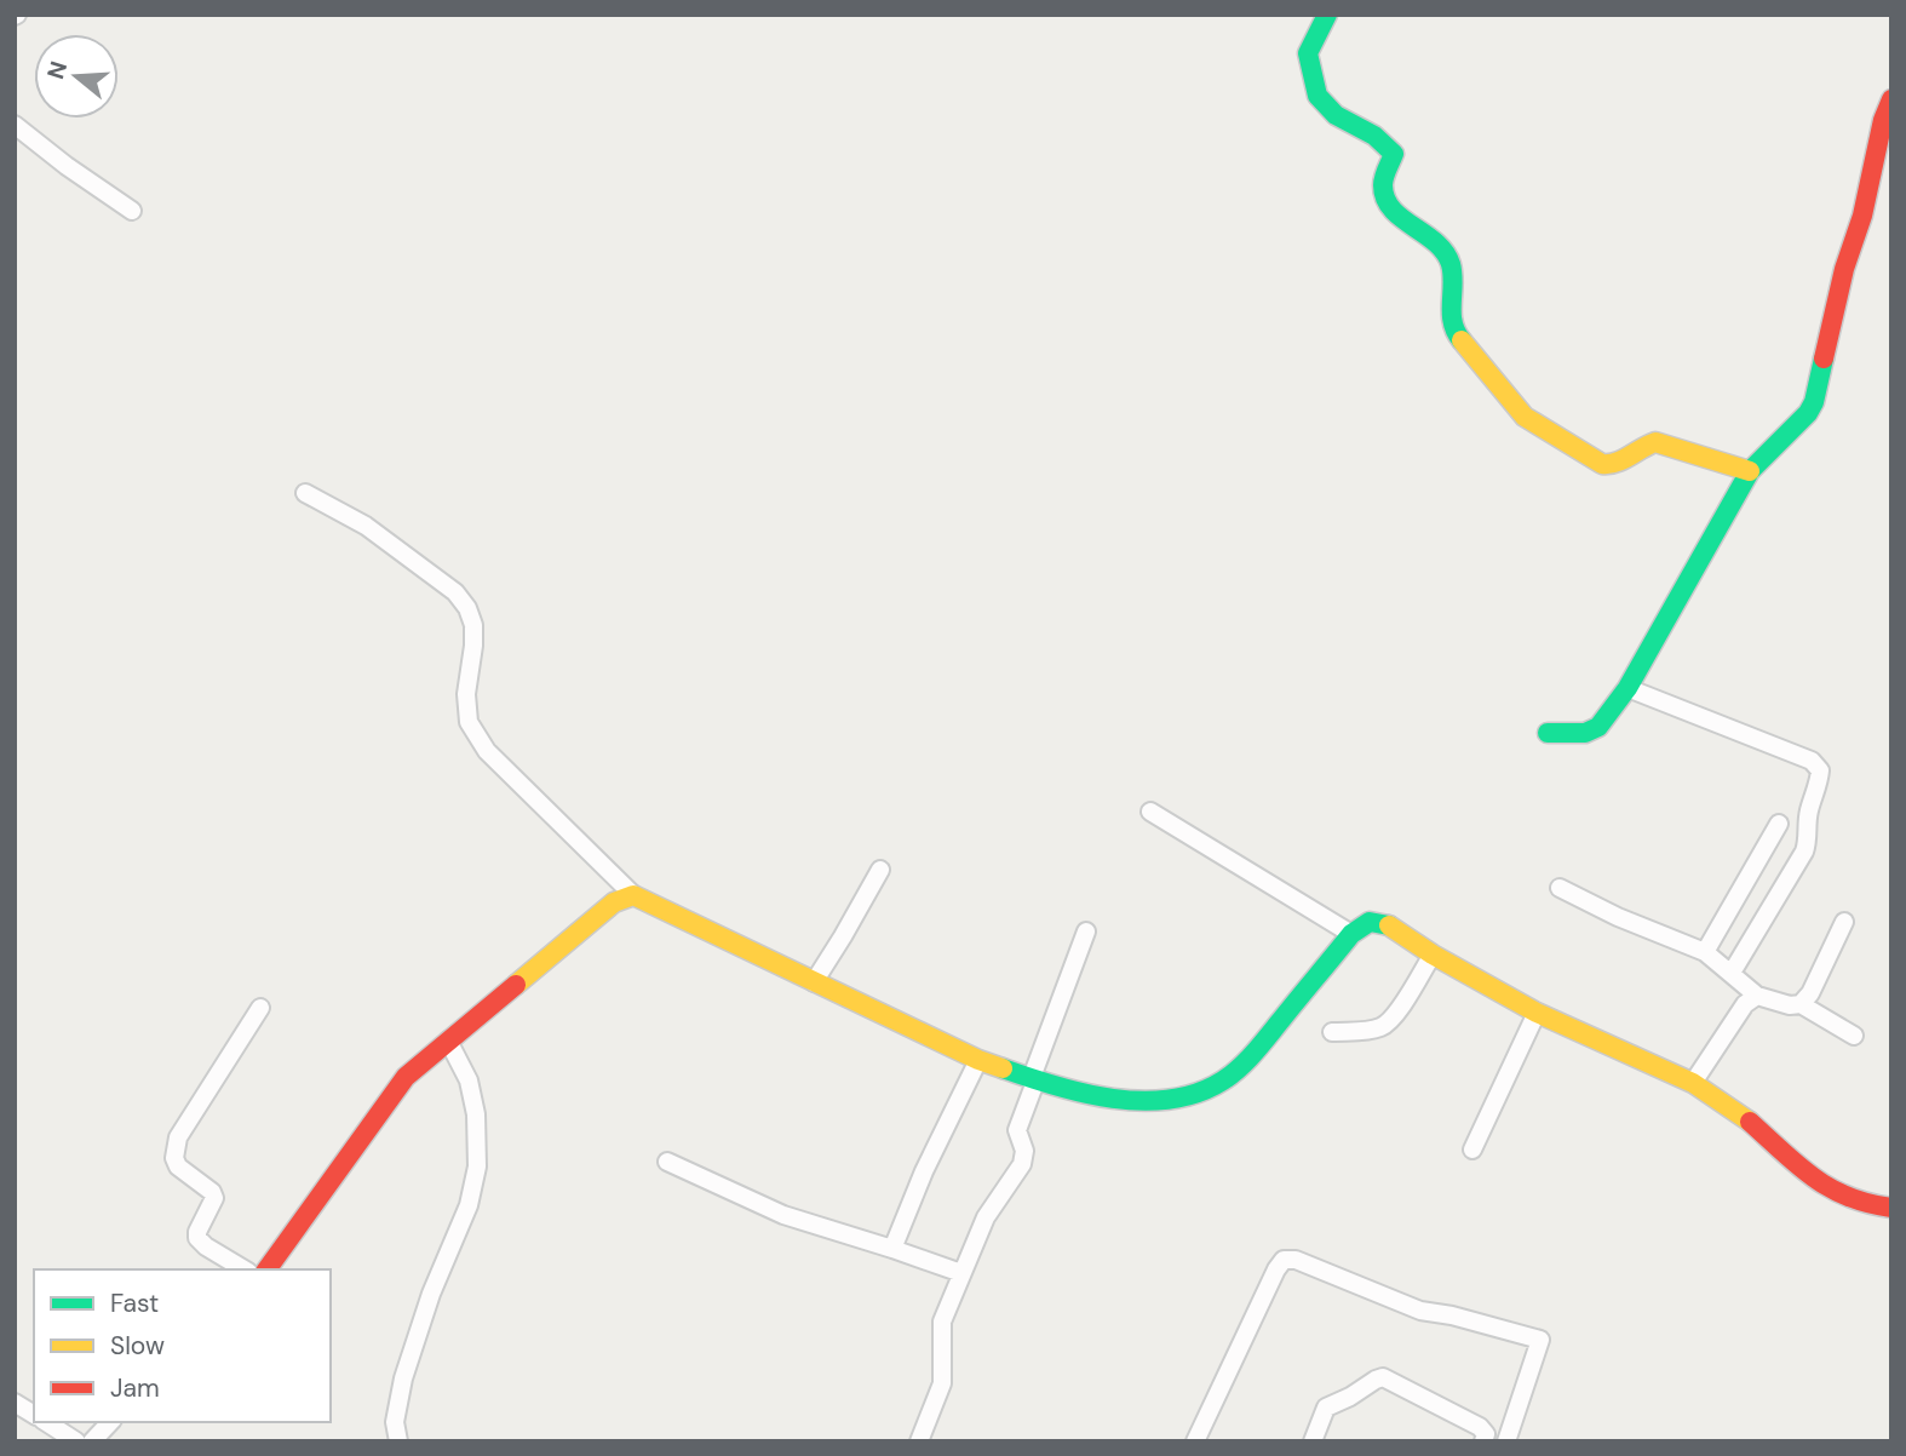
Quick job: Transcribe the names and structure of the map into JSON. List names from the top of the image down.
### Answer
{
  "legend": ["Fast", "Slow", "Jam"],
  "north": "left"
}
